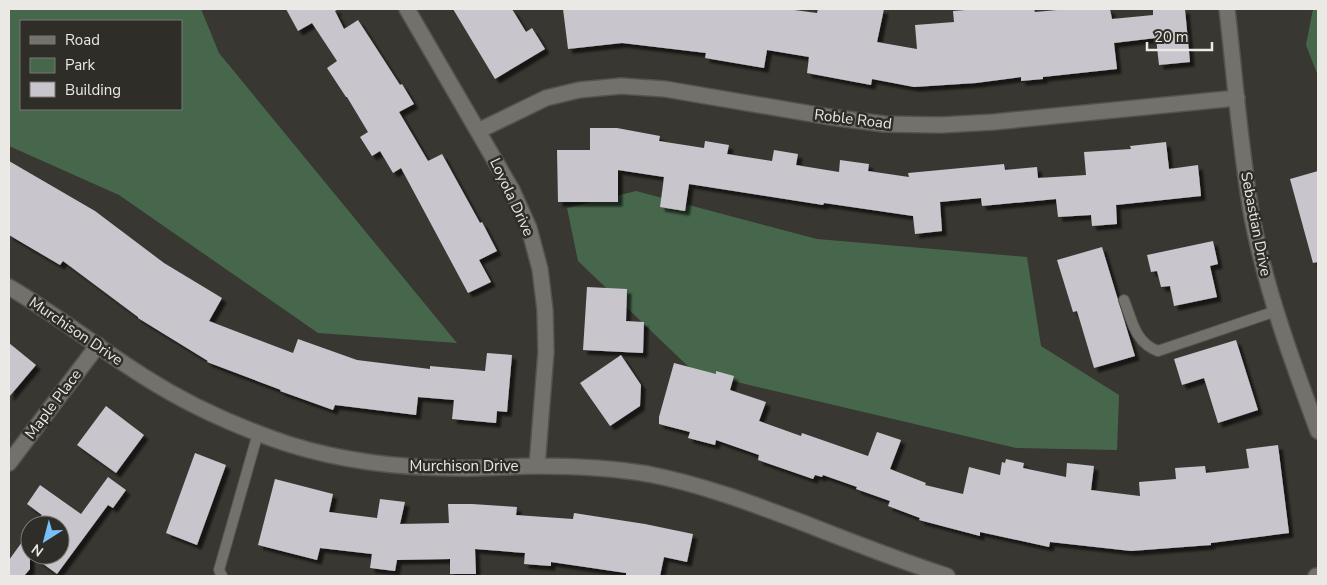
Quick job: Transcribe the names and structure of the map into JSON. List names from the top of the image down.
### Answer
{
  "streets": {
    "street": [
      "Roble Road",
      "Loyola Drive",
      "Sebastian Drive",
      "Murchison Drive",
      "Maple Place"
    ]
  },
  "crossings": [
    ["Roble Road", "Loyola Drive"],
    ["Roble Road", "Sebastian Drive"],
    ["Loyola Drive", "Murchison Drive"],
    ["Murchison Drive", "Maple Place"]
  ],
  "legend": ["Road", "Park", "Building"],
  "scale_bar": "20 m",
  "north": "bottom left"
}
